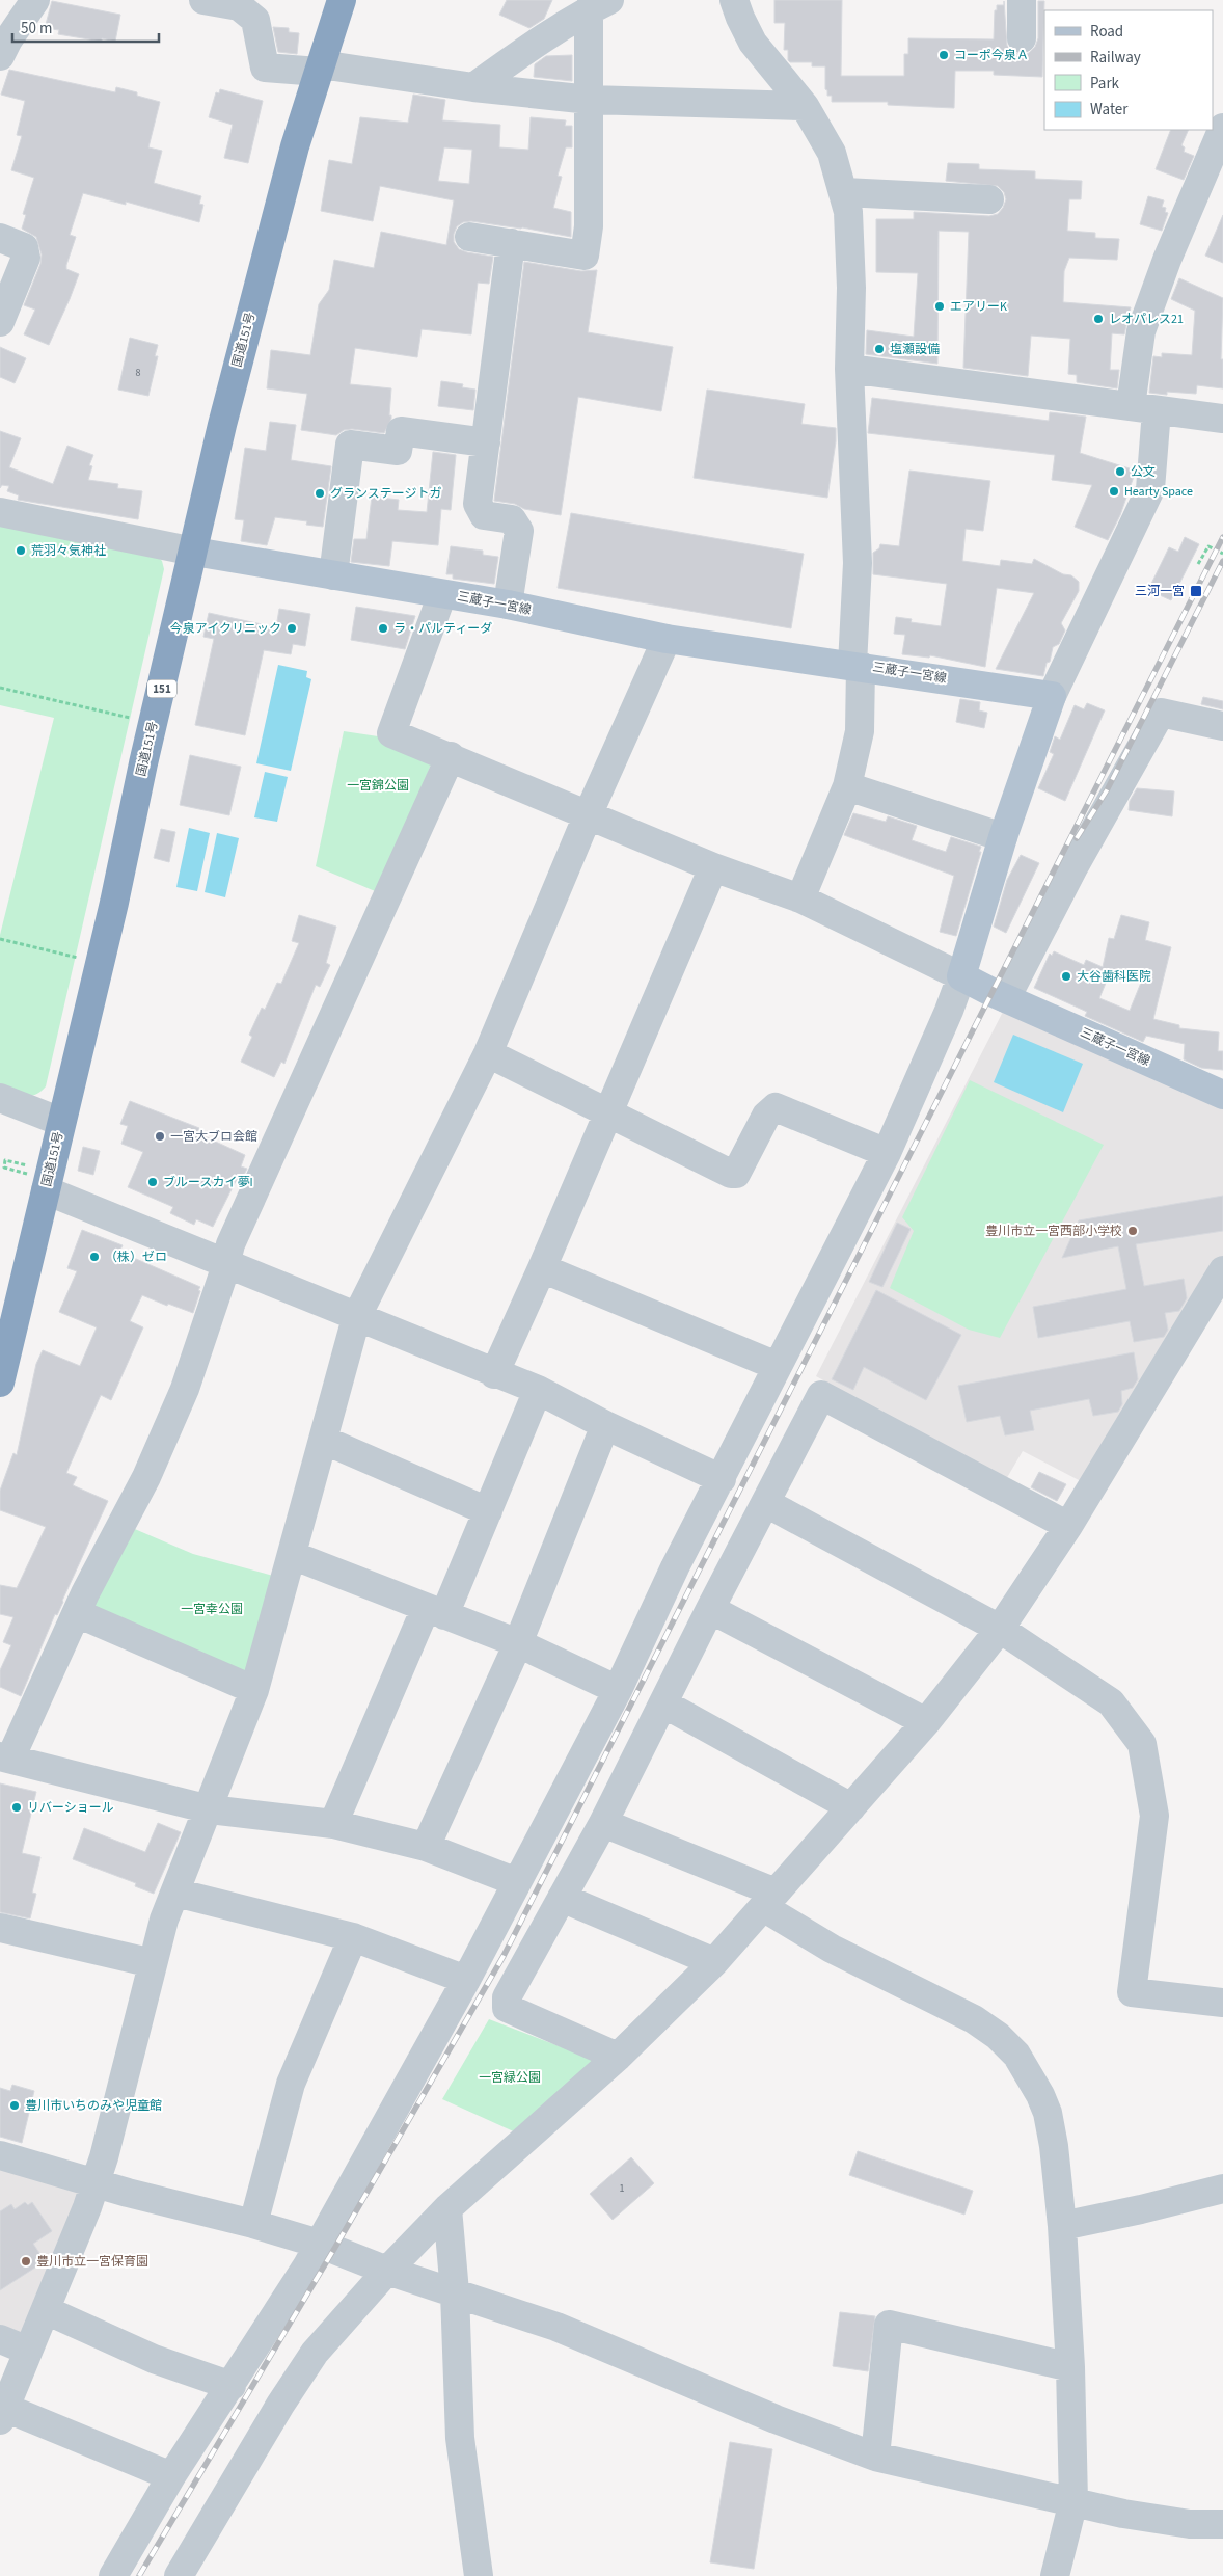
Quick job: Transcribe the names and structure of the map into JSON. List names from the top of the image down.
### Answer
{
  "streets": {
    "highway": ["国道151号", "151"],
    "main road": ["三蔵子一宮線"]
  },
  "crossings": [
    ["国道151号", "三蔵子一宮線"]
  ],
  "parks": ["一宮錦公園", "一宮幸公園", "一宮緑公園"],
  "places": {
    "other": [
      "コーポ今泉Ａ",
      "エアリーK",
      "レオパレス21",
      "塩瀬設備",
      "公文",
      "Hearty Space",
      "グランステージトガ",
      "荒羽々気神社",
      "今泉アイクリニック",
      "ラ・パルティーダ",
      "大谷歯科医院",
      "一宮大ブロ会館",
      "ブルースカイ夢I",
      "豊川市立一宮西部小学校",
      "（株）ゼロ",
      "リバーショール",
      "豊川市いちのみや児童館",
      "豊川市立一宮保育園"
    ],
    "transit": ["三河一宮"]
  },
  "house_numbers": ["8", "1"],
  "legend": [
    "Road",
    "Railway",
    "Park",
    "Water"
  ],
  "scale_bar": "50 m"
}
